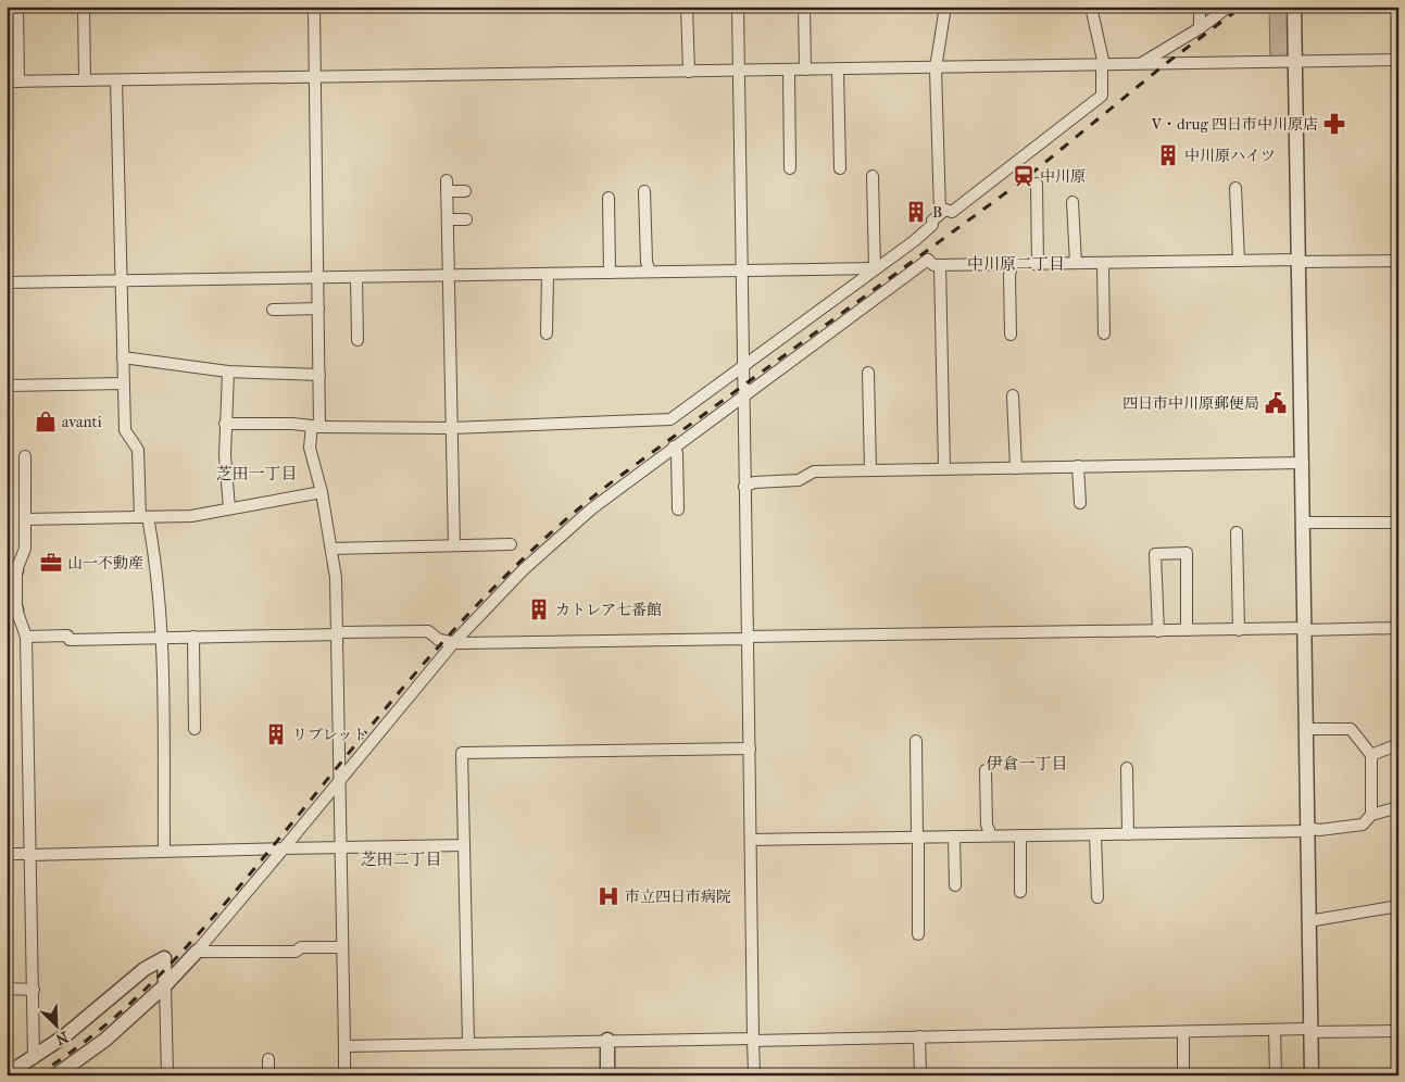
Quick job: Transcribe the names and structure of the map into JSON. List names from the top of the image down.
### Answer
{
  "districts": [
    "中川原二丁目",
    "芝田一丁目",
    "伊倉一丁目",
    "芝田二丁目"
  ],
  "places": {
    "pharmacy": ["V・drug 四日市中川原店"],
    "building": [
      "中川原ハイツ",
      "B",
      "カトレア七番館",
      "リブレット"
    ],
    "station": ["中川原"],
    "public building": ["四日市中川原郵便局"],
    "shop": ["avanti"],
    "office": ["山一不動産"],
    "hospital": ["市立四日市病院"]
  },
  "north": "bottom right"
}
